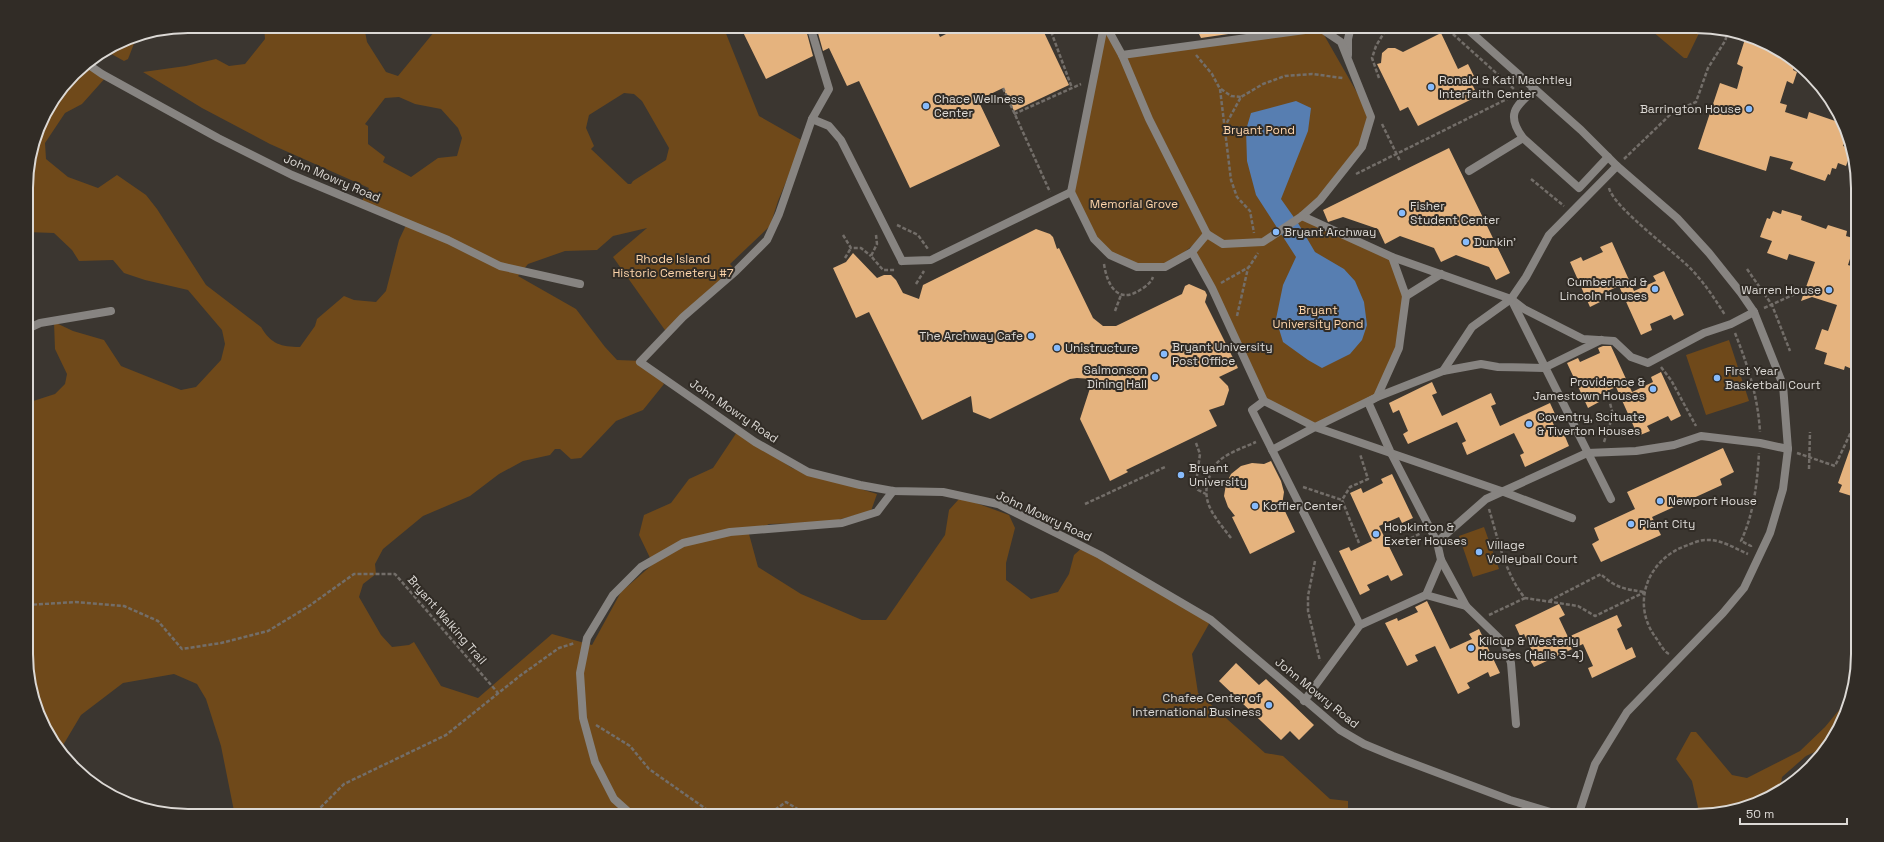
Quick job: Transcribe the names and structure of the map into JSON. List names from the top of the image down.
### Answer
{
  "streets": {
    "street": ["John Mowry Road"],
    "path": ["Bryant Walking Trail"]
  },
  "parks": [
    "Bryant Pond",
    "Memorial Grove",
    "Rhode Island Historic Cemetery #7",
    "Bryant University Pond"
  ],
  "places": [
    "Ronald & Kati Machtley Interfaith Center",
    "Chace Wellness Center",
    "Barrington House",
    "Fisher Student Center",
    "Bryant Archway",
    "Dunkin'",
    "Cumberland & Lincoln Houses",
    "Warren House",
    "The Archway Cafe",
    "Unistructure",
    "Bryant University Post Office",
    "Salmonson Dining Hall",
    "First Year Basketball Court",
    "Providence & Jamestown Houses",
    "Coventry, Scituate & Tiverton Houses",
    "Bryant University",
    "Newport House",
    "Koffler Center",
    "Plant City",
    "Hopkinton & Exeter Houses",
    "Village Volleyball Court",
    "Kilcup & Westerly Houses (Halls 3-4)",
    "Chafee Center of International Business"
  ],
  "scale_bar": "50 m"
}
